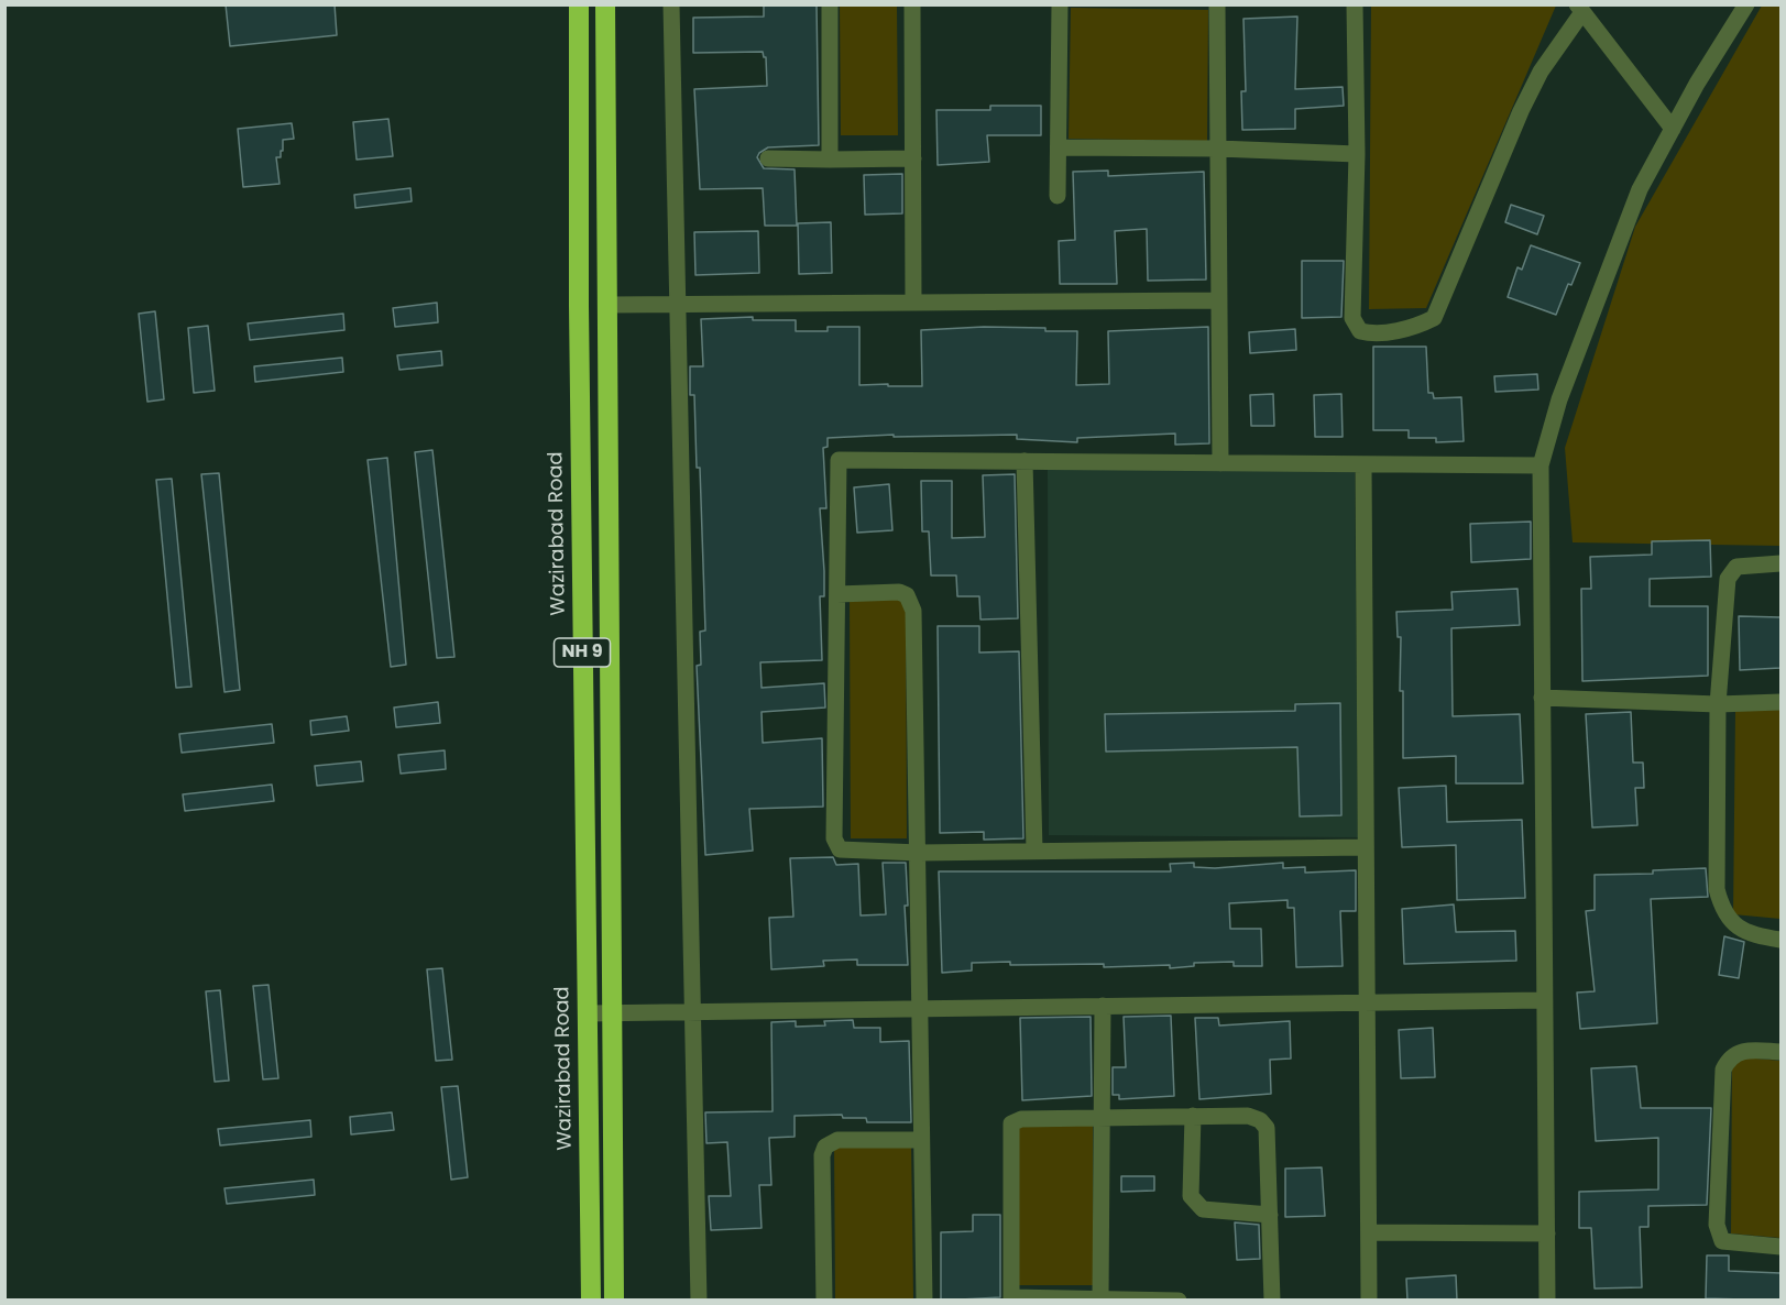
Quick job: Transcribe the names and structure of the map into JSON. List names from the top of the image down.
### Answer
{
  "streets": {
    "highway": ["Wazirabad Road", "NH 9"]
  }
}
